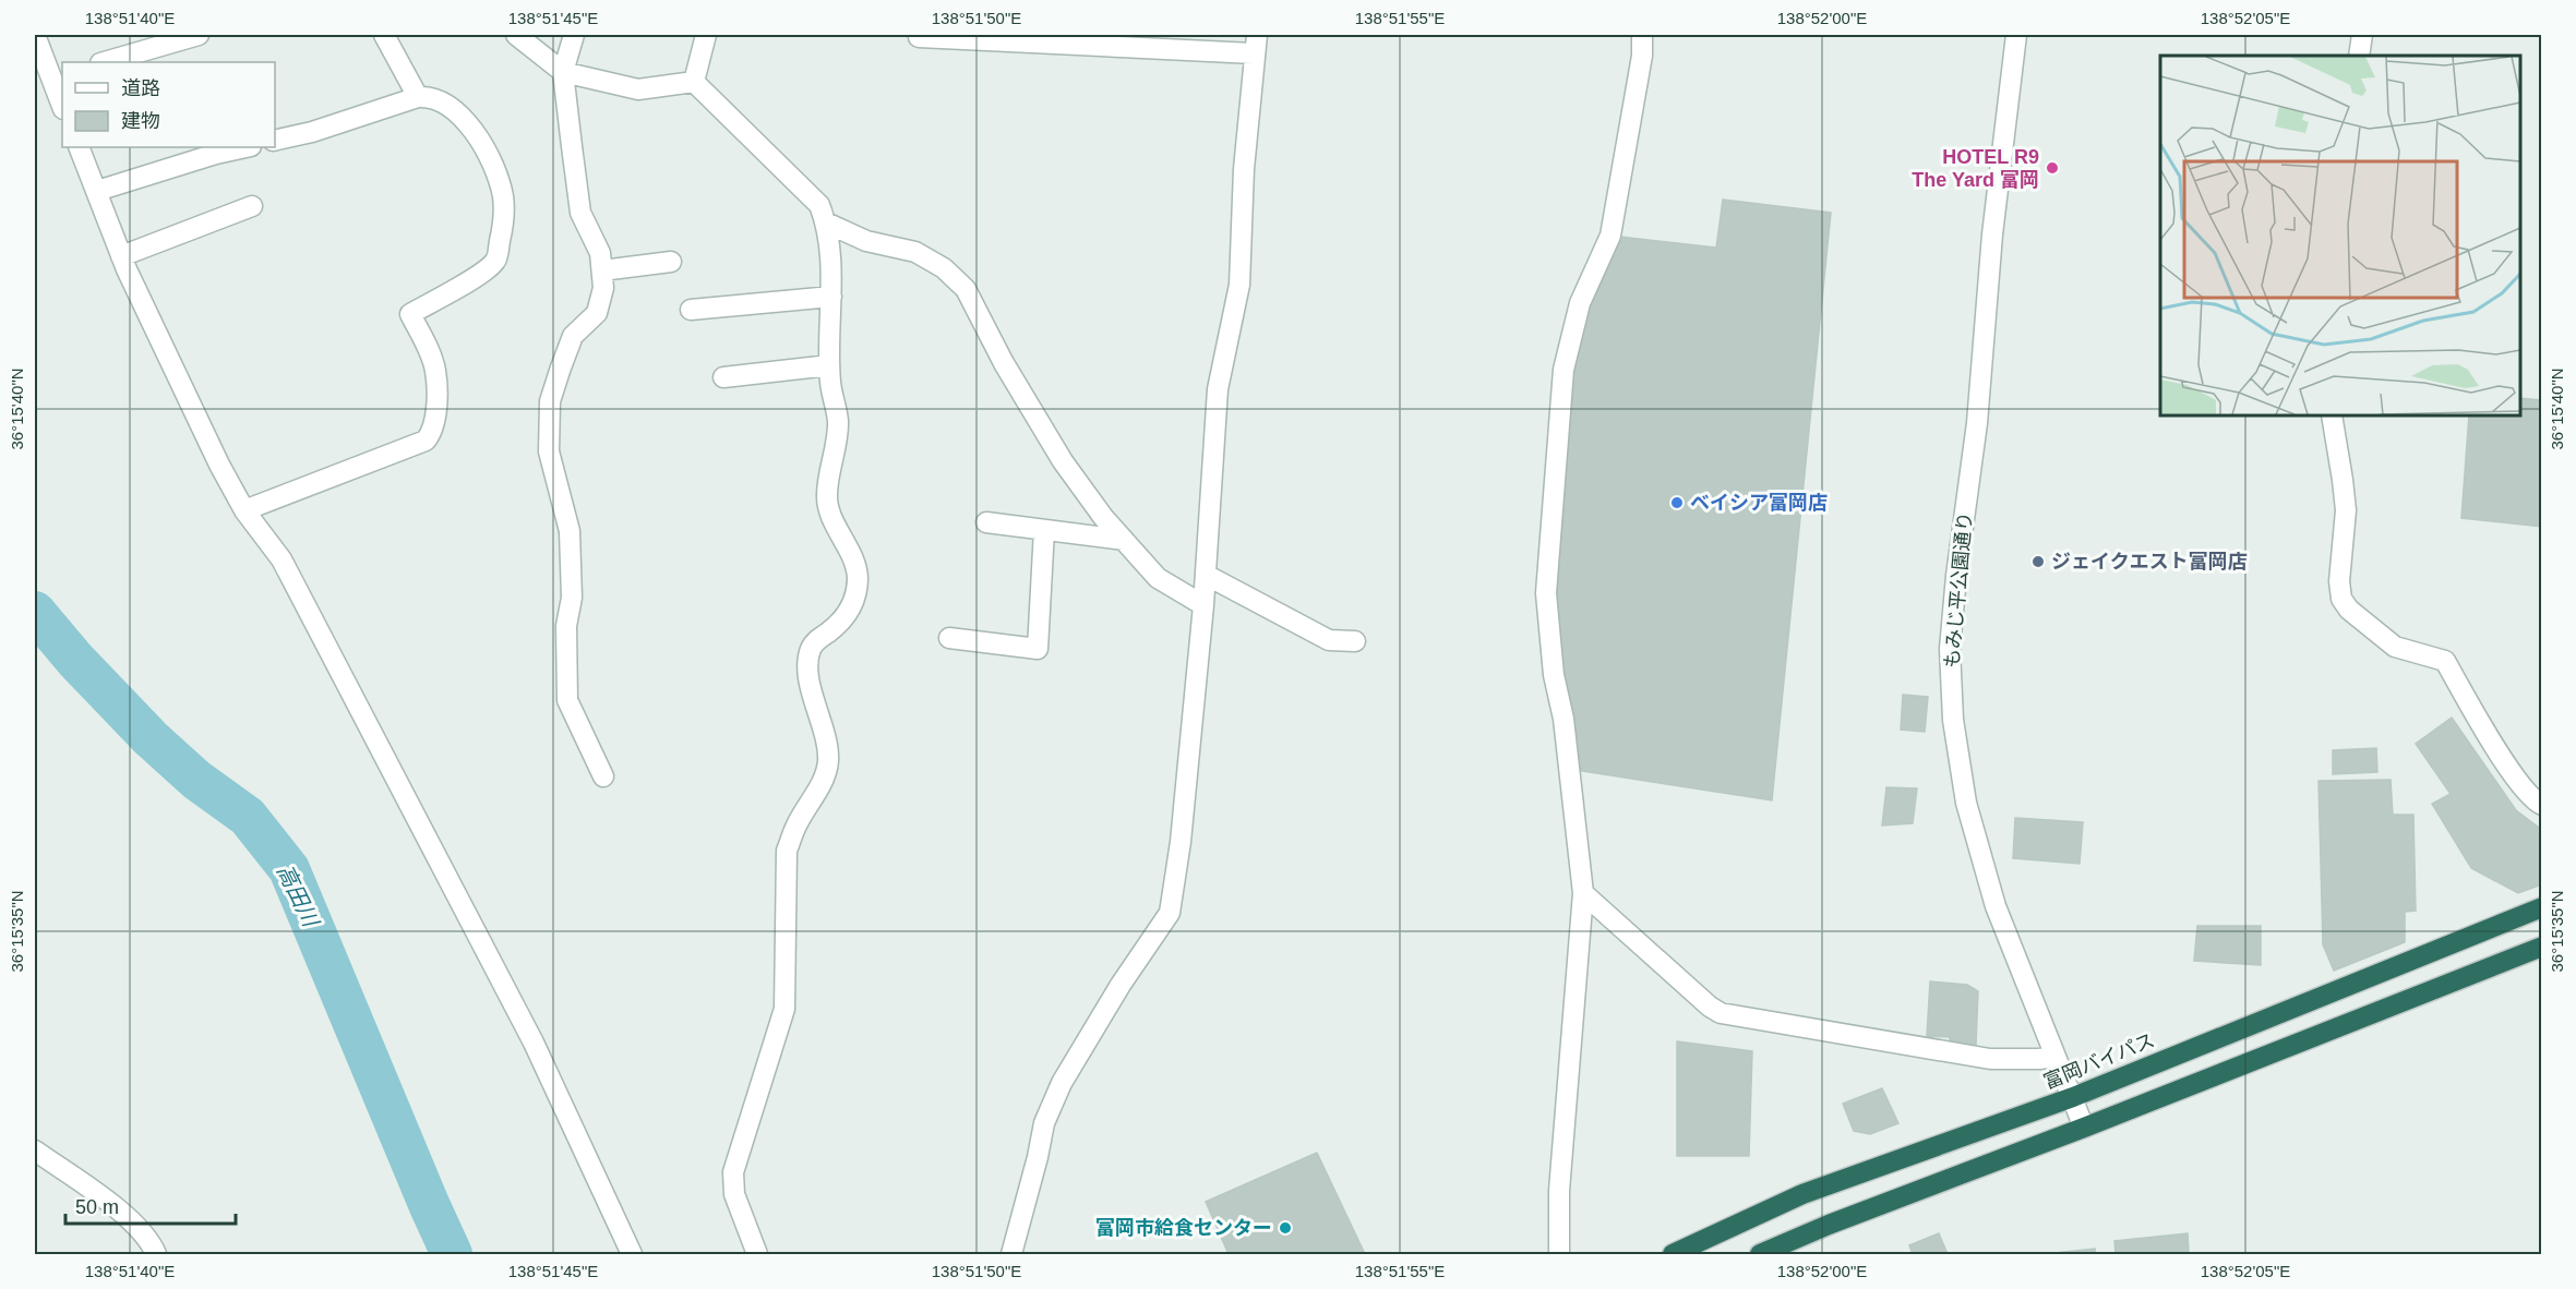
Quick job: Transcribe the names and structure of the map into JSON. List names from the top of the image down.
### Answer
{
  "streets": {
    "highway": ["富岡バイパス"],
    "street": ["もみじ平公園通り"]
  },
  "crossings": [
    ["もみじ平公園通り", "富岡バイパス"]
  ],
  "water": ["高田川"],
  "places": [
    "HOTEL R9 The Yard 富岡",
    "ベイシア富岡店",
    "ジェイクエスト富岡店",
    "富岡市給食センター"
  ],
  "legend": ["道路", "建物"],
  "scale_bar": "50 m",
  "coordinates": [
    "138°51'40\"E",
    "138°51'45\"E",
    "138°51'50\"E",
    "138°51'55\"E",
    "138°52'00\"E",
    "138°52'05\"E",
    "36°15'40\"N",
    "36°15'35\"N"
  ]
}
